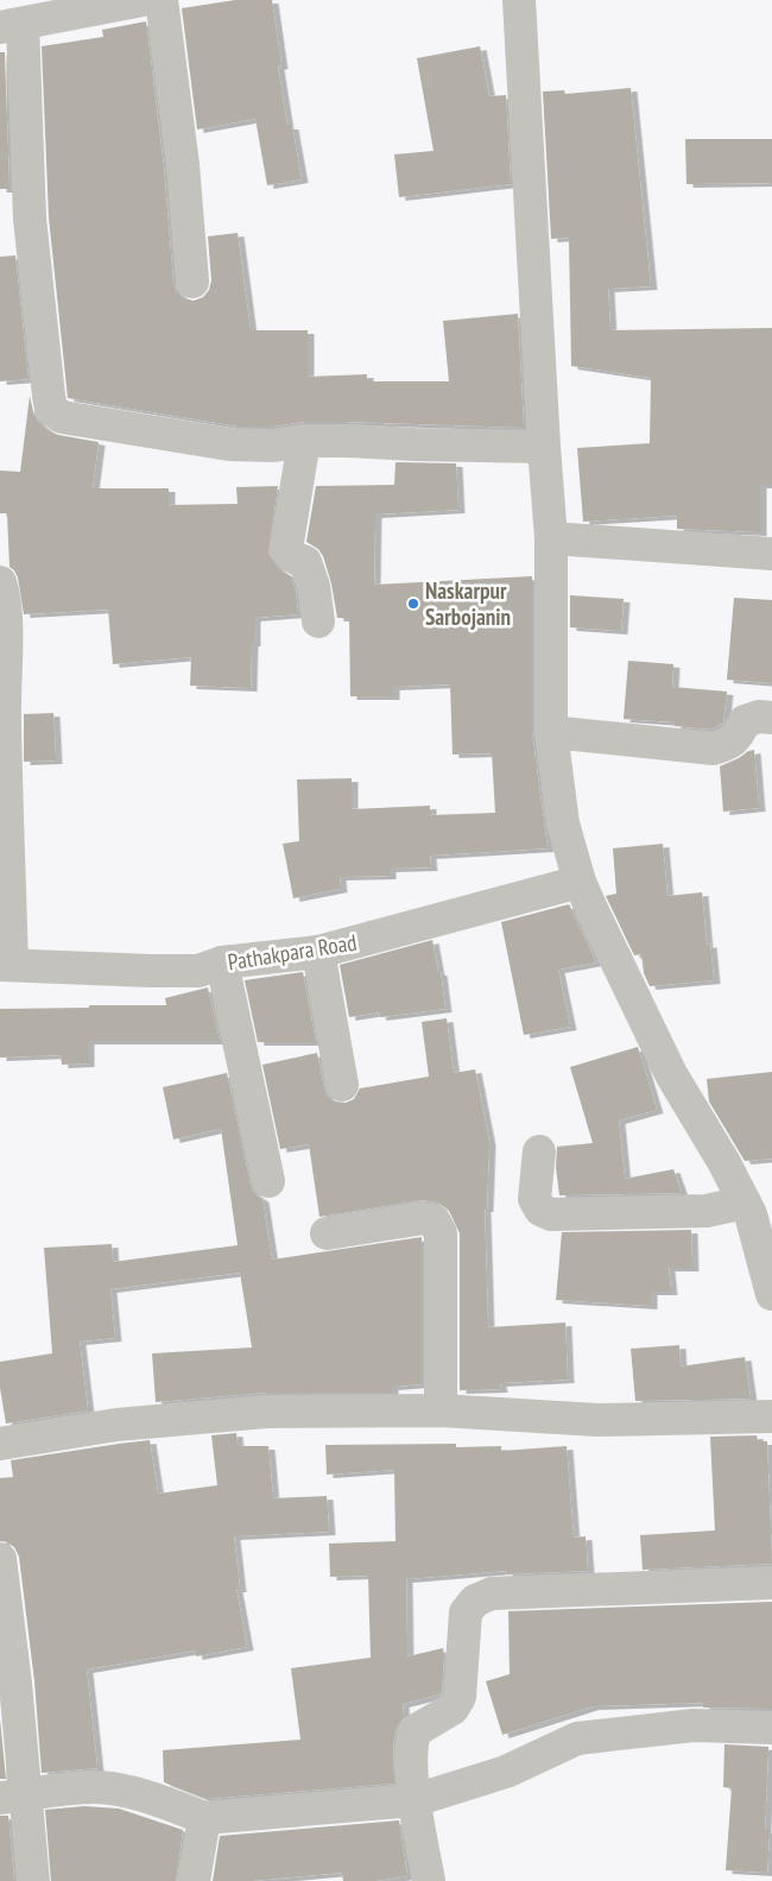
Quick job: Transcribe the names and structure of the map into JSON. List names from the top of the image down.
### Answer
{
  "streets": {
    "street": ["Pathakpara Road"]
  },
  "places": ["Naskarpur Sarbojanin"]
}
